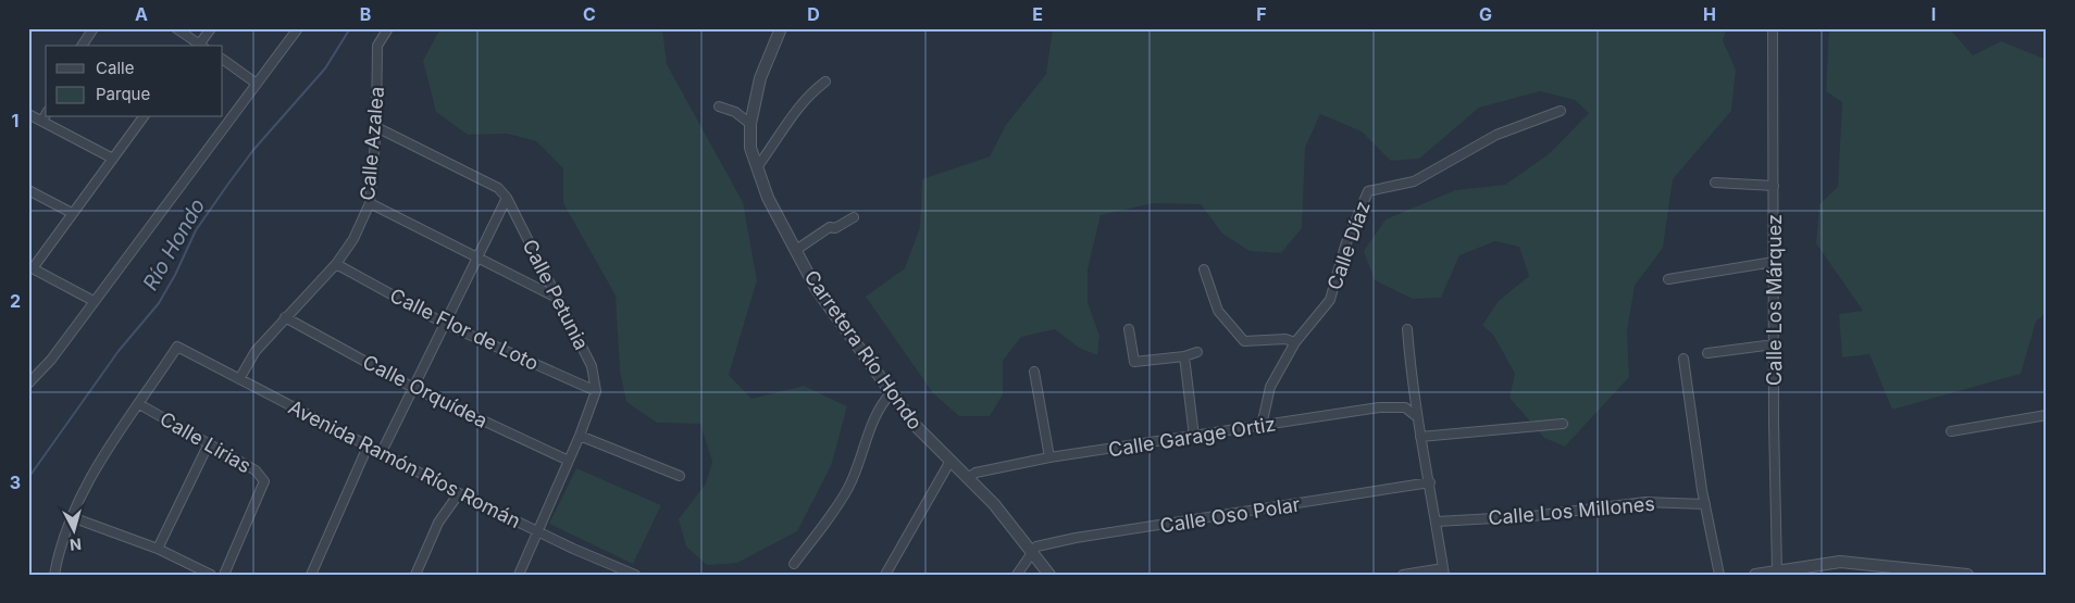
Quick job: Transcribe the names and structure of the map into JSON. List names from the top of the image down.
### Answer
{
  "streets": {
    "street": [
      "Calle Azalea",
      "Calle Díaz",
      "Calle Petunia",
      "Calle Los Márquez",
      "Calle Flor de Loto",
      "Carretera Río Hondo",
      "Calle Orquídea",
      "Calle Garage Ortiz",
      "Calle Lirias",
      "Avenida Ramón Ríos Román",
      "Calle Los Millones",
      "Calle Oso Polar"
    ]
  },
  "crossings": [
    ["Calle Azalea", "Calle Petunia"],
    ["Calle Azalea", "Calle Flor de Loto"],
    ["Calle Azalea", "Calle Orquídea"],
    ["Calle Azalea", "Avenida Ramón Ríos Román"],
    ["Calle Díaz", "Calle Garage Ortiz"],
    ["Calle Petunia", "Calle Flor de Loto"],
    ["Carretera Río Hondo", "Calle Garage Ortiz"],
    ["Carretera Río Hondo", "Calle Oso Polar"],
    ["Calle Lirias", "Avenida Ramón Ríos Román"]
  ],
  "water": ["Río Hondo"],
  "legend": ["Calle", "Parque"],
  "north": "bottom",
  "grid": {
    "columns": [
      "A",
      "B",
      "C",
      "D",
      "E",
      "F",
      "G",
      "H",
      "I"
    ],
    "rows": ["1", "2", "3"]
  }
}
